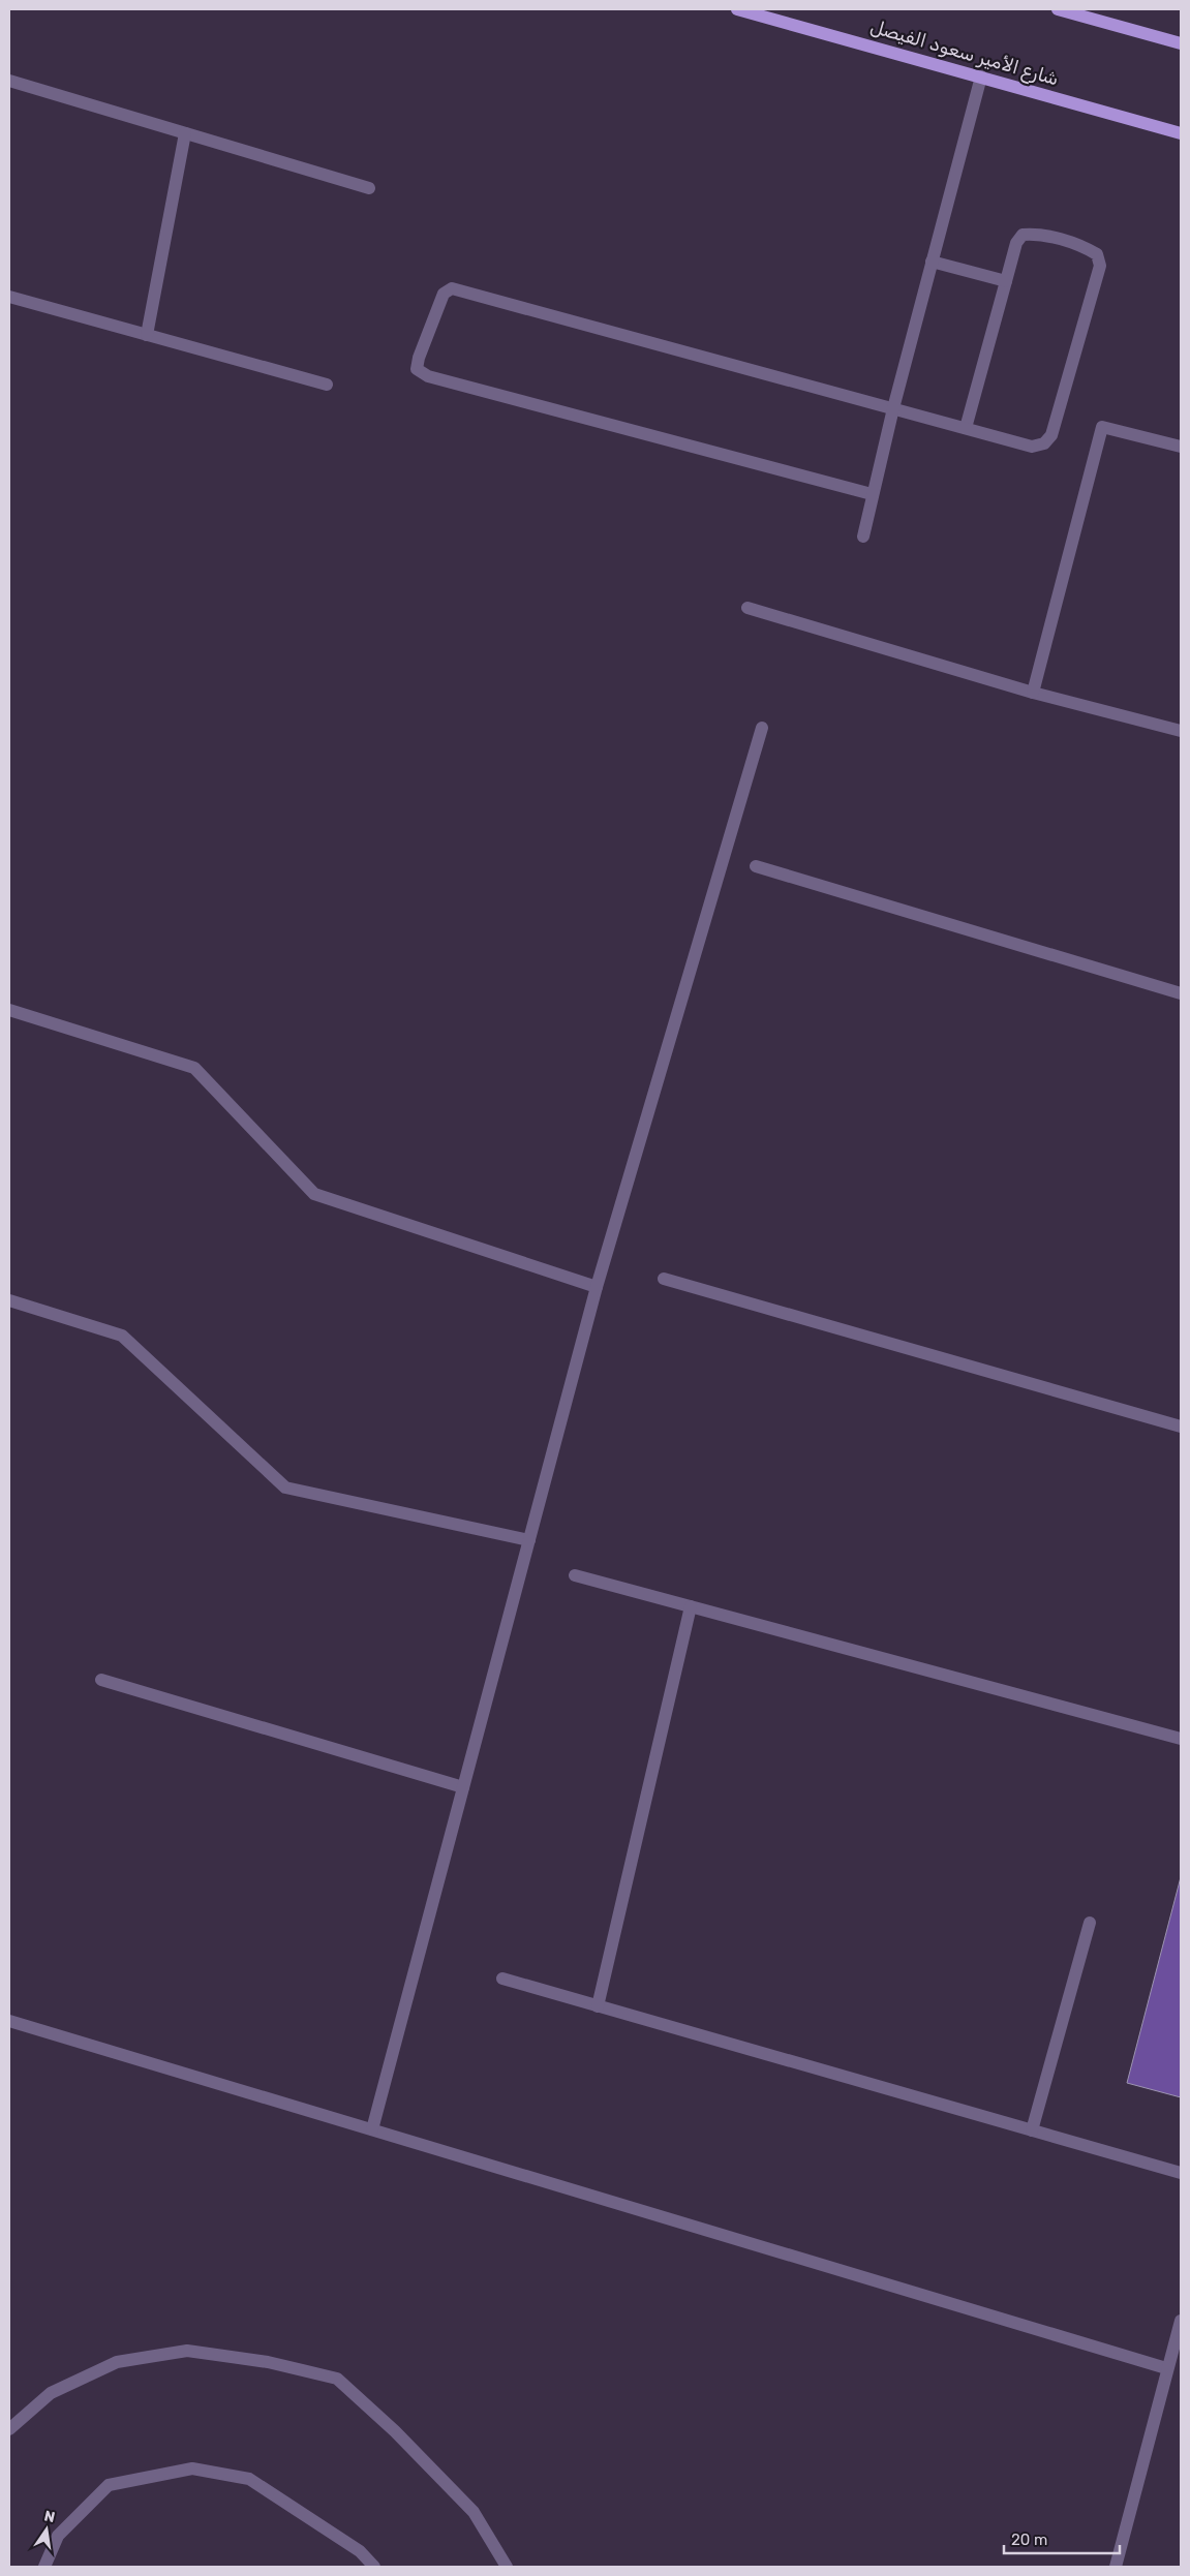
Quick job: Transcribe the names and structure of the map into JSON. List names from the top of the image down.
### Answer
{
  "streets": {
    "main road": ["شارع الأمير سعود الفيصل"]
  },
  "scale_bar": "20 m",
  "north": "top"
}
